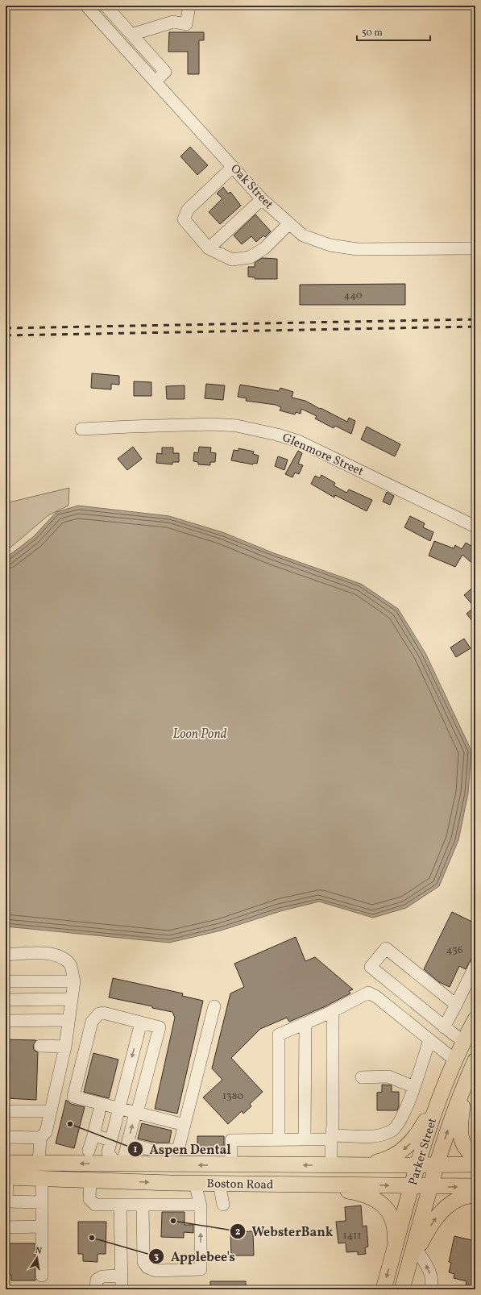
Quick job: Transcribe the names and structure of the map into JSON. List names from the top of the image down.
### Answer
{
  "streets": {
    "main road": ["Parker Street", "Boston Road"],
    "street": ["Oak Street", "Glenmore Street"]
  },
  "crossings": [
    ["Parker Street", "Boston Road"]
  ],
  "water": ["Loon Pond"],
  "places": ["Aspen Dental", "WebsterBank", "Applebee's"],
  "house_numbers": [
    "440",
    "436",
    "1380",
    "1411"
  ],
  "scale_bar": "50 m",
  "north": "top"
}
